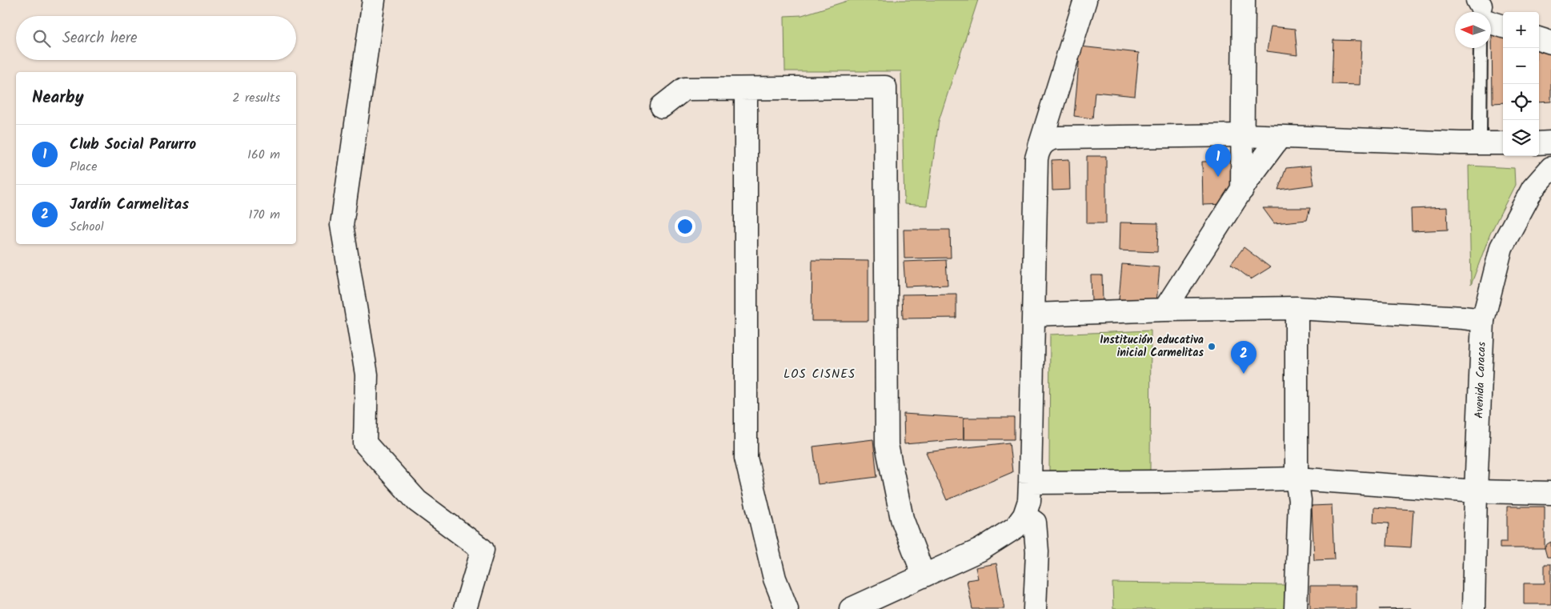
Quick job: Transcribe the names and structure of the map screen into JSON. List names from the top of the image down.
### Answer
{
  "streets": {
    "street": ["Avenida Caracas"]
  },
  "districts": ["LOS CISNES"],
  "places": ["Institución educativa inicial Carmelitas"],
  "north": "left",
  "page": {
    "map_buttons": ["+", "−"],
    "search": "Search here",
    "heading": ["Nearby", "2 results"],
    "list": [
      {
        "mark": "1",
        "name": "Club Social Parurro",
        "note": "Place",
        "value": "160 m"
      },
      {
        "mark": "2",
        "name": "Jardín Carmelitas",
        "note": "School",
        "value": "170 m"
      }
    ],
    "pins": ["1", "2"]
  }
}
